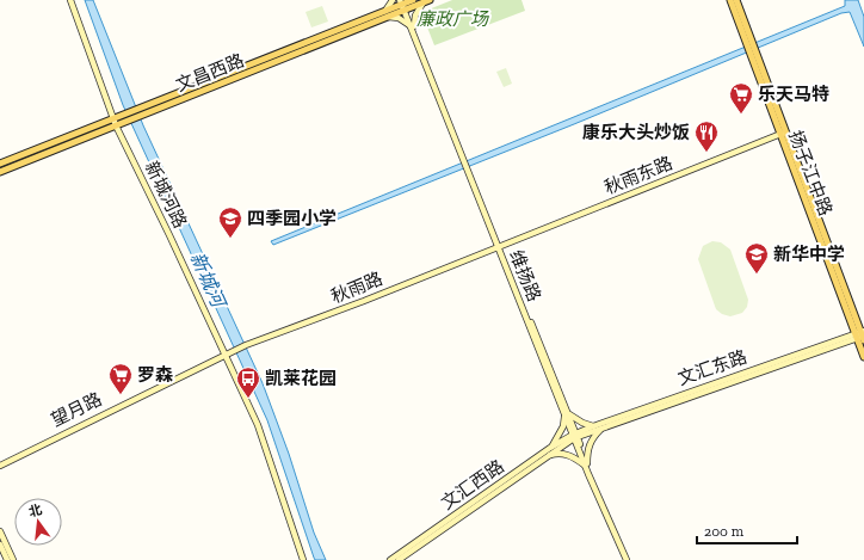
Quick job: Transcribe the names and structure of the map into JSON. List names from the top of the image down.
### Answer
{
  "streets": {
    "main road": [
      "文昌西路",
      "扬子江中路",
      "秋雨东路",
      "新城河路",
      "维扬路",
      "秋雨路",
      "文汇东路",
      "望月路",
      "文汇西路"
    ]
  },
  "crossings": [
    ["文昌西路", "新城河路"],
    ["文昌西路", "维扬路"],
    ["扬子江中路", "秋雨东路"],
    ["扬子江中路", "文汇东路"],
    ["秋雨东路", "维扬路"],
    ["秋雨东路", "秋雨路"],
    ["新城河路", "秋雨路"],
    ["新城河路", "望月路"],
    ["维扬路", "秋雨路"],
    ["维扬路", "文汇东路"],
    ["维扬路", "文汇西路"],
    ["秋雨路", "望月路"],
    ["文汇东路", "文汇西路"]
  ],
  "water": ["新城河"],
  "parks": ["廉政广场"],
  "places": {
    "supermarket": ["乐天马特", "罗森"],
    "restaurant": ["康乐大头炒饭"],
    "school or university": ["四季园小学", "新华中学"],
    "bus stop": ["凯莱花园"]
  },
  "scale_bar": "200 m",
  "north": "top"
}
